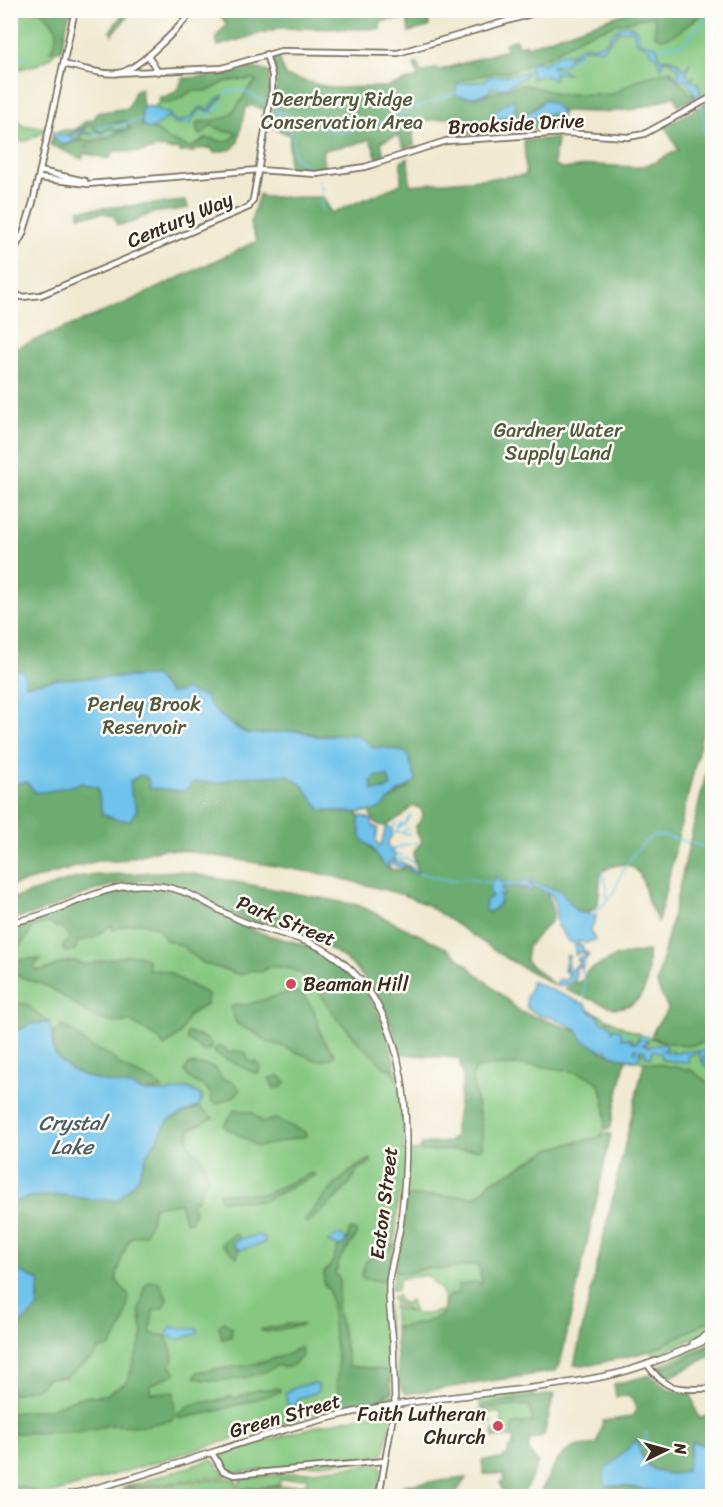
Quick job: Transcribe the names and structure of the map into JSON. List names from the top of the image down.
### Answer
{
  "streets": {
    "street": [
      "Brookside Drive",
      "Century Way",
      "Park Street",
      "Eaton Street",
      "Green Street"
    ]
  },
  "crossings": [
    ["Brookside Drive", "Century Way"],
    ["Park Street", "Eaton Street"],
    ["Eaton Street", "Green Street"]
  ],
  "water": ["Crystal Lake"],
  "parks": ["Deerberry Ridge Conservation Area", "Gardner Water Supply Land", "Perley Brook Reservoir"],
  "places": ["Beaman Hill", "Faith Lutheran Church"],
  "north": "right"
}
